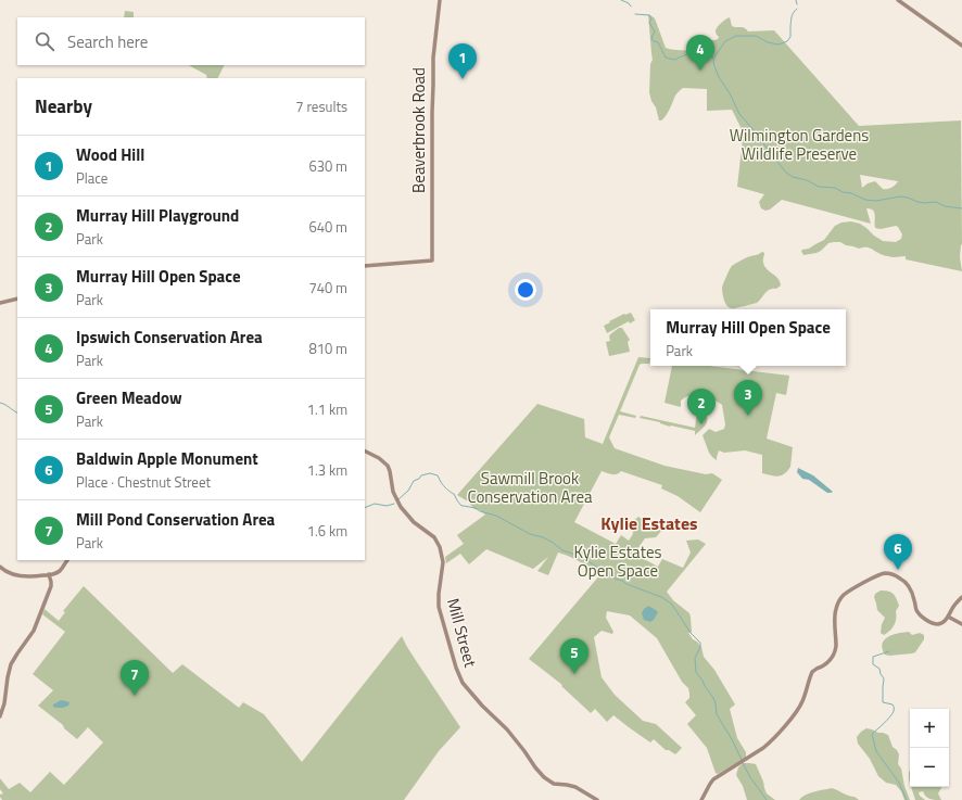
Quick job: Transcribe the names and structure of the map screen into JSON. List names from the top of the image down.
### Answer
{
  "streets": {
    "street": ["Beaverbrook Road", "Mill Street"]
  },
  "districts": ["Kylie Estates"],
  "parks": ["Wilmington Gardens Wildlife Preserve", "Sawmill Brook Conservation Area", "Kylie Estates Open Space"],
  "page": {
    "search": "Search here",
    "pins": [
      "4",
      "1",
      "3",
      "2",
      "6",
      "5",
      "7"
    ],
    "heading": ["Nearby", "7 results"],
    "list": [
      {
        "mark": "1",
        "name": "Wood Hill",
        "note": "Place",
        "value": "630 m"
      },
      {
        "mark": "2",
        "name": "Murray Hill Playground",
        "note": "Park",
        "value": "640 m"
      },
      {
        "mark": "3",
        "name": "Murray Hill Open Space",
        "note": "Park",
        "value": "740 m"
      },
      {
        "mark": "4",
        "name": "Ipswich Conservation Area",
        "note": "Park",
        "value": "810 m"
      },
      {
        "mark": "5",
        "name": "Green Meadow",
        "note": "Park",
        "value": "1.1 km"
      },
      {
        "mark": "6",
        "name": "Baldwin Apple Monument",
        "note": "Place · Chestnut Street",
        "value": "1.3 km"
      },
      {
        "mark": "7",
        "name": "Mill Pond Conservation Area",
        "note": "Park",
        "value": "1.6 km"
      }
    ],
    "popup": ["Murray Hill Open Space", "Park"],
    "map_buttons": ["+", "−"]
  }
}
